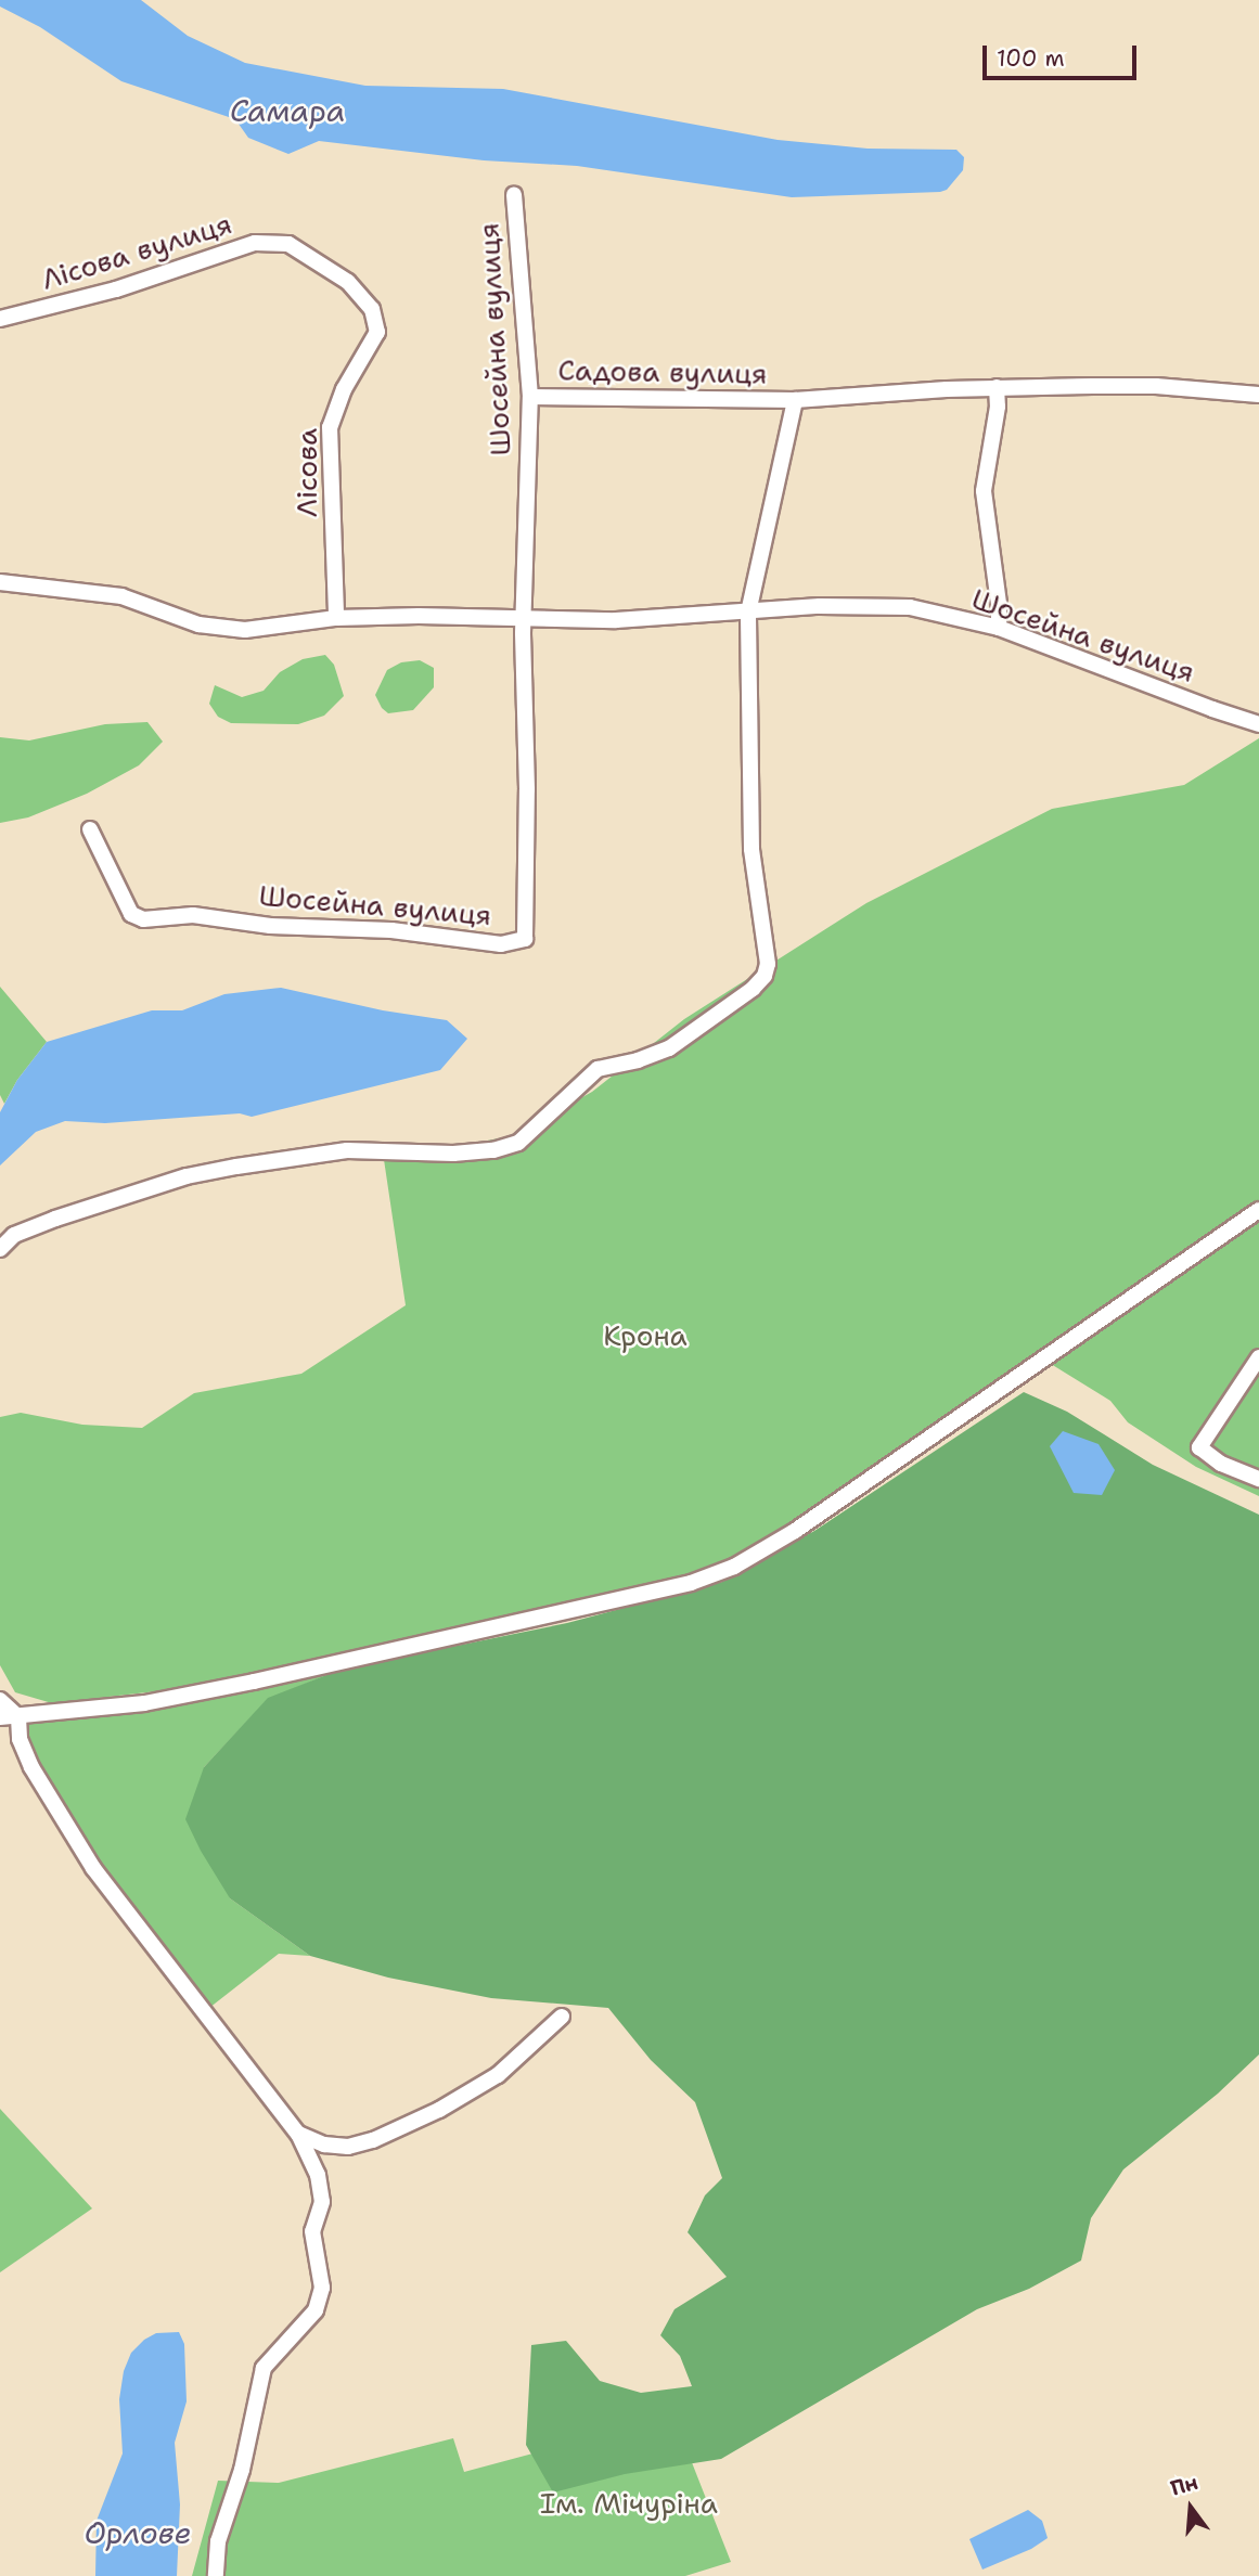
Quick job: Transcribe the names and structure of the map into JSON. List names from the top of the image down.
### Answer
{
  "streets": {
    "street": [
      "Лісова вулиця",
      "Шосейна вулиця",
      "Садова вулиця",
      "Лісова"
    ]
  },
  "crossings": [
    ["Лісова вулиця", "Лісова"],
    ["Шосейна вулиця", "Садова вулиця"],
    ["Шосейна вулиця", "Лісова"]
  ],
  "water": ["Самара", "Орлове"],
  "parks": ["Крона", "Ім. Мічуріна"],
  "scale_bar": "100 m",
  "north": "top"
}
